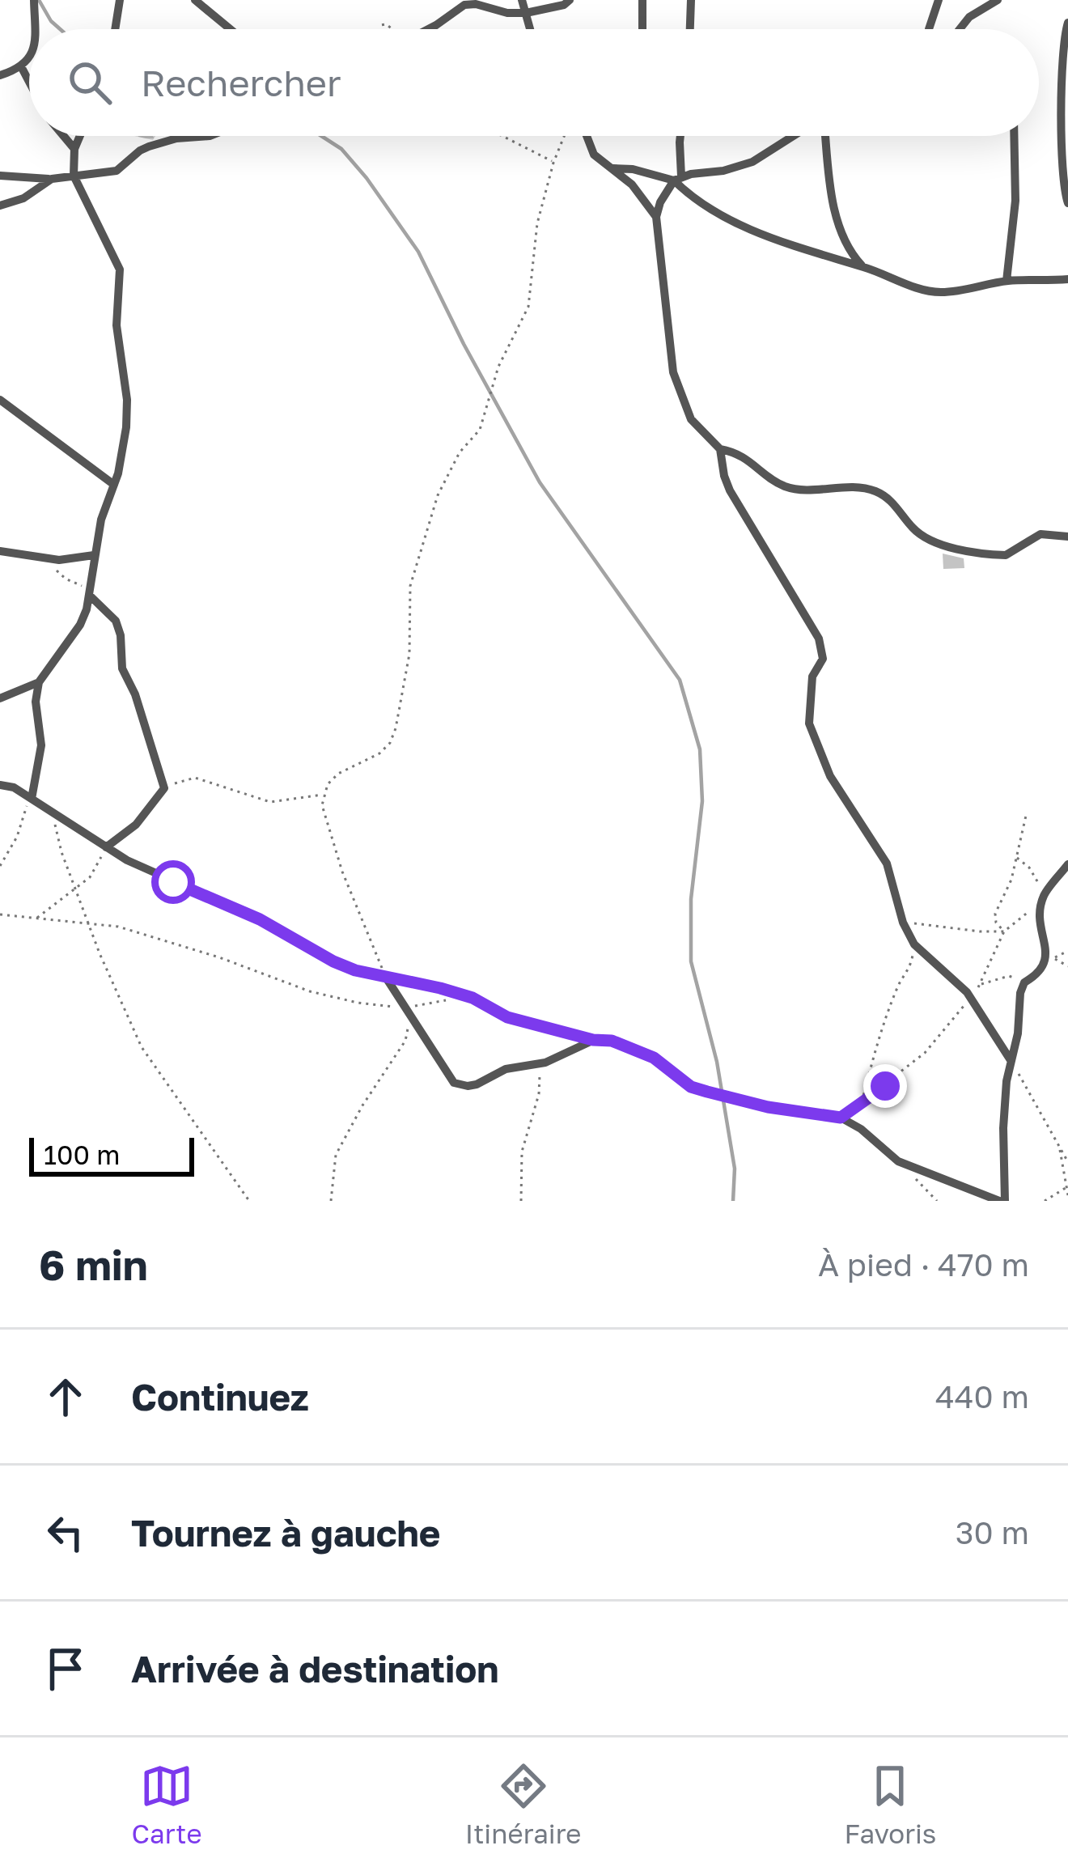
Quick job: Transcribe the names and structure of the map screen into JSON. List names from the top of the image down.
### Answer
{
  "scale_bar": "100 m",
  "page": {
    "search": "Rechercher",
    "scale": "100 m",
    "heading": ["6 min", "À pied · 470 m"],
    "list": [
      ["Continuez", "440 m"],
      ["Tournez à gauche", "30 m"],
      "Arrivée à destination"
    ],
    "nav": ["Carte", "Itinéraire", "Favoris"]
  }
}
